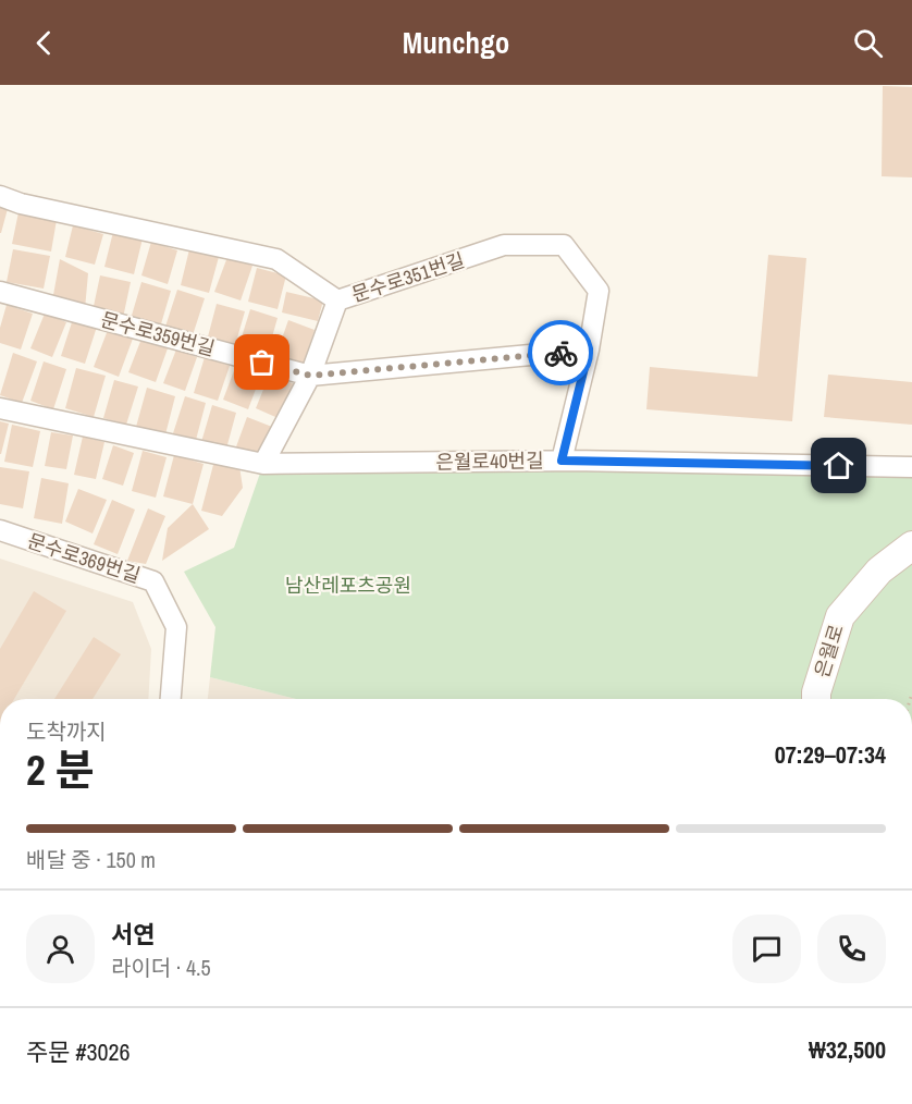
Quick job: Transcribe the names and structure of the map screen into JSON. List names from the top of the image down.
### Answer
{
  "streets": {
    "street": [
      "문수로351번길",
      "문수로359번길",
      "은월로40번길",
      "문수로369번길",
      "은월로"
    ]
  },
  "crossings": [
    ["문수로351번길", "문수로359번길"],
    ["문수로351번길", "은월로40번길"]
  ],
  "parks": ["남산레포츠공원"],
  "page": {
    "header": "Munchgo",
    "heading": ["2 분", "도착까지", "07:29–07:34"],
    "panel": [
      "서연",
      "라이더 · 4.5",
      "주문 #3026",
      "₩32,500"
    ],
    "bar": "배달 중 · 150 m"
  }
}
